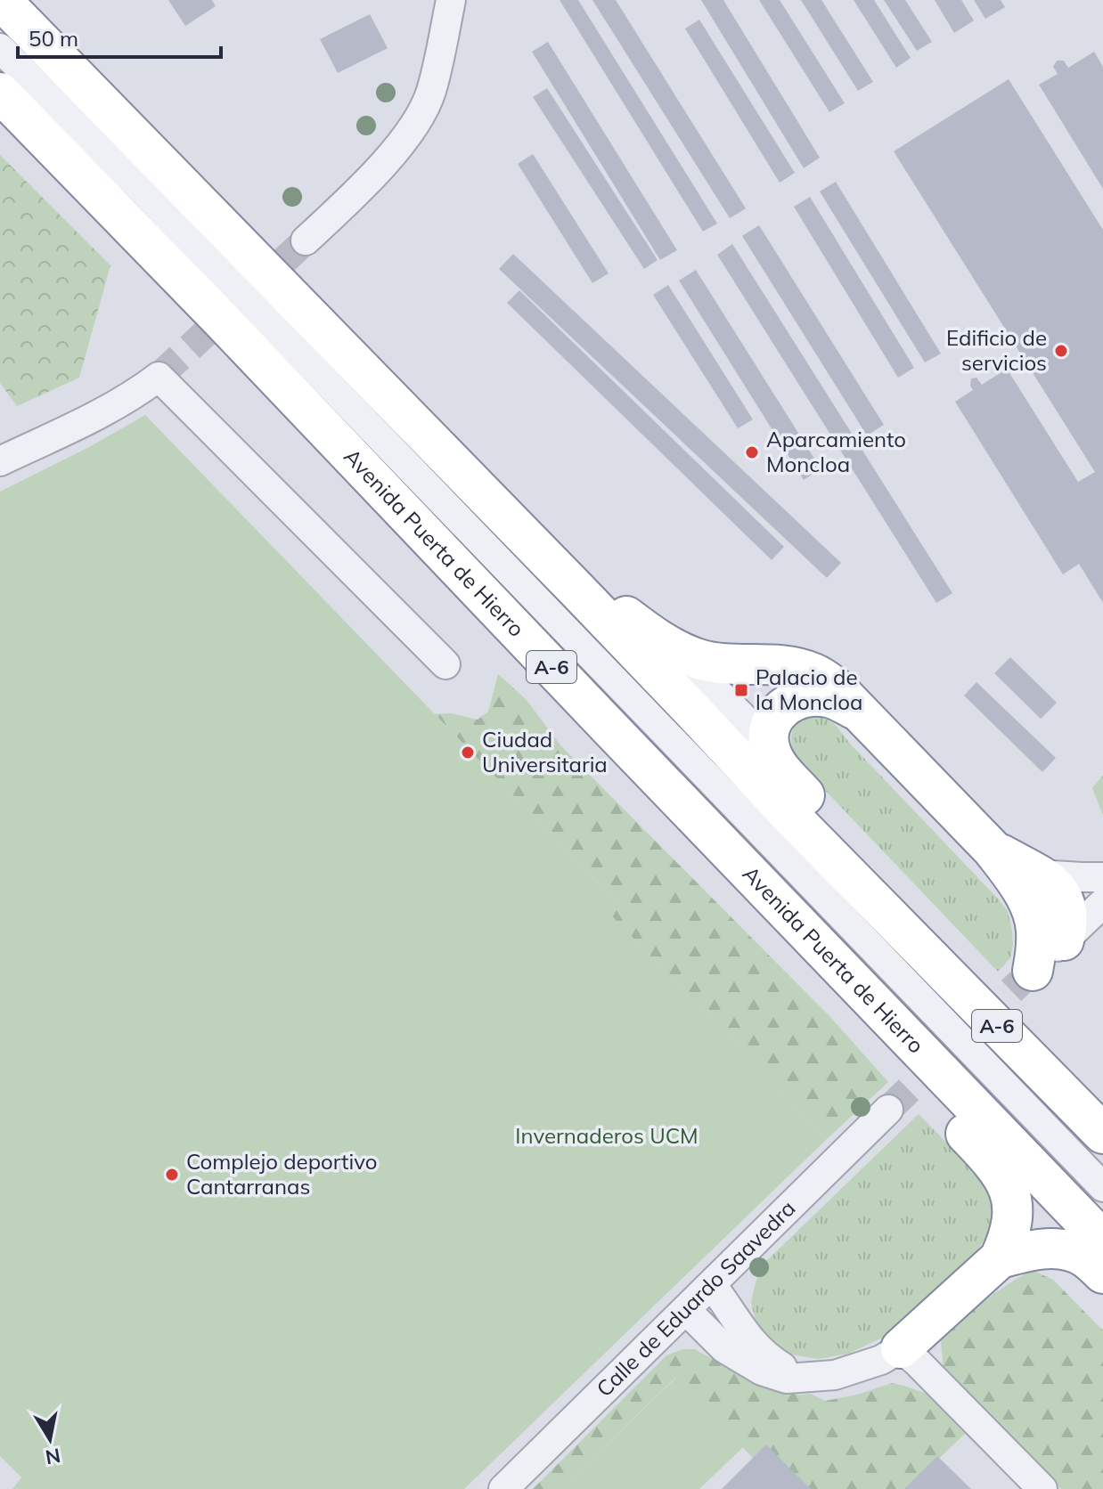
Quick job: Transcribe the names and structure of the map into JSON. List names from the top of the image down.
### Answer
{
  "streets": {
    "highway": ["Avenida Puerta de Hierro", "A-6"],
    "street": ["Calle de Eduardo Saavedra"]
  },
  "parks": ["Invernaderos UCM"],
  "places": {
    "other": [
      "Edificio de servicios",
      "Aparcamiento Moncloa",
      "Ciudad Universitaria",
      "Complejo deportivo Cantarranas"
    ],
    "transit": ["Palacio de la Moncloa"]
  },
  "scale_bar": "50 m",
  "north": "bottom"
}
